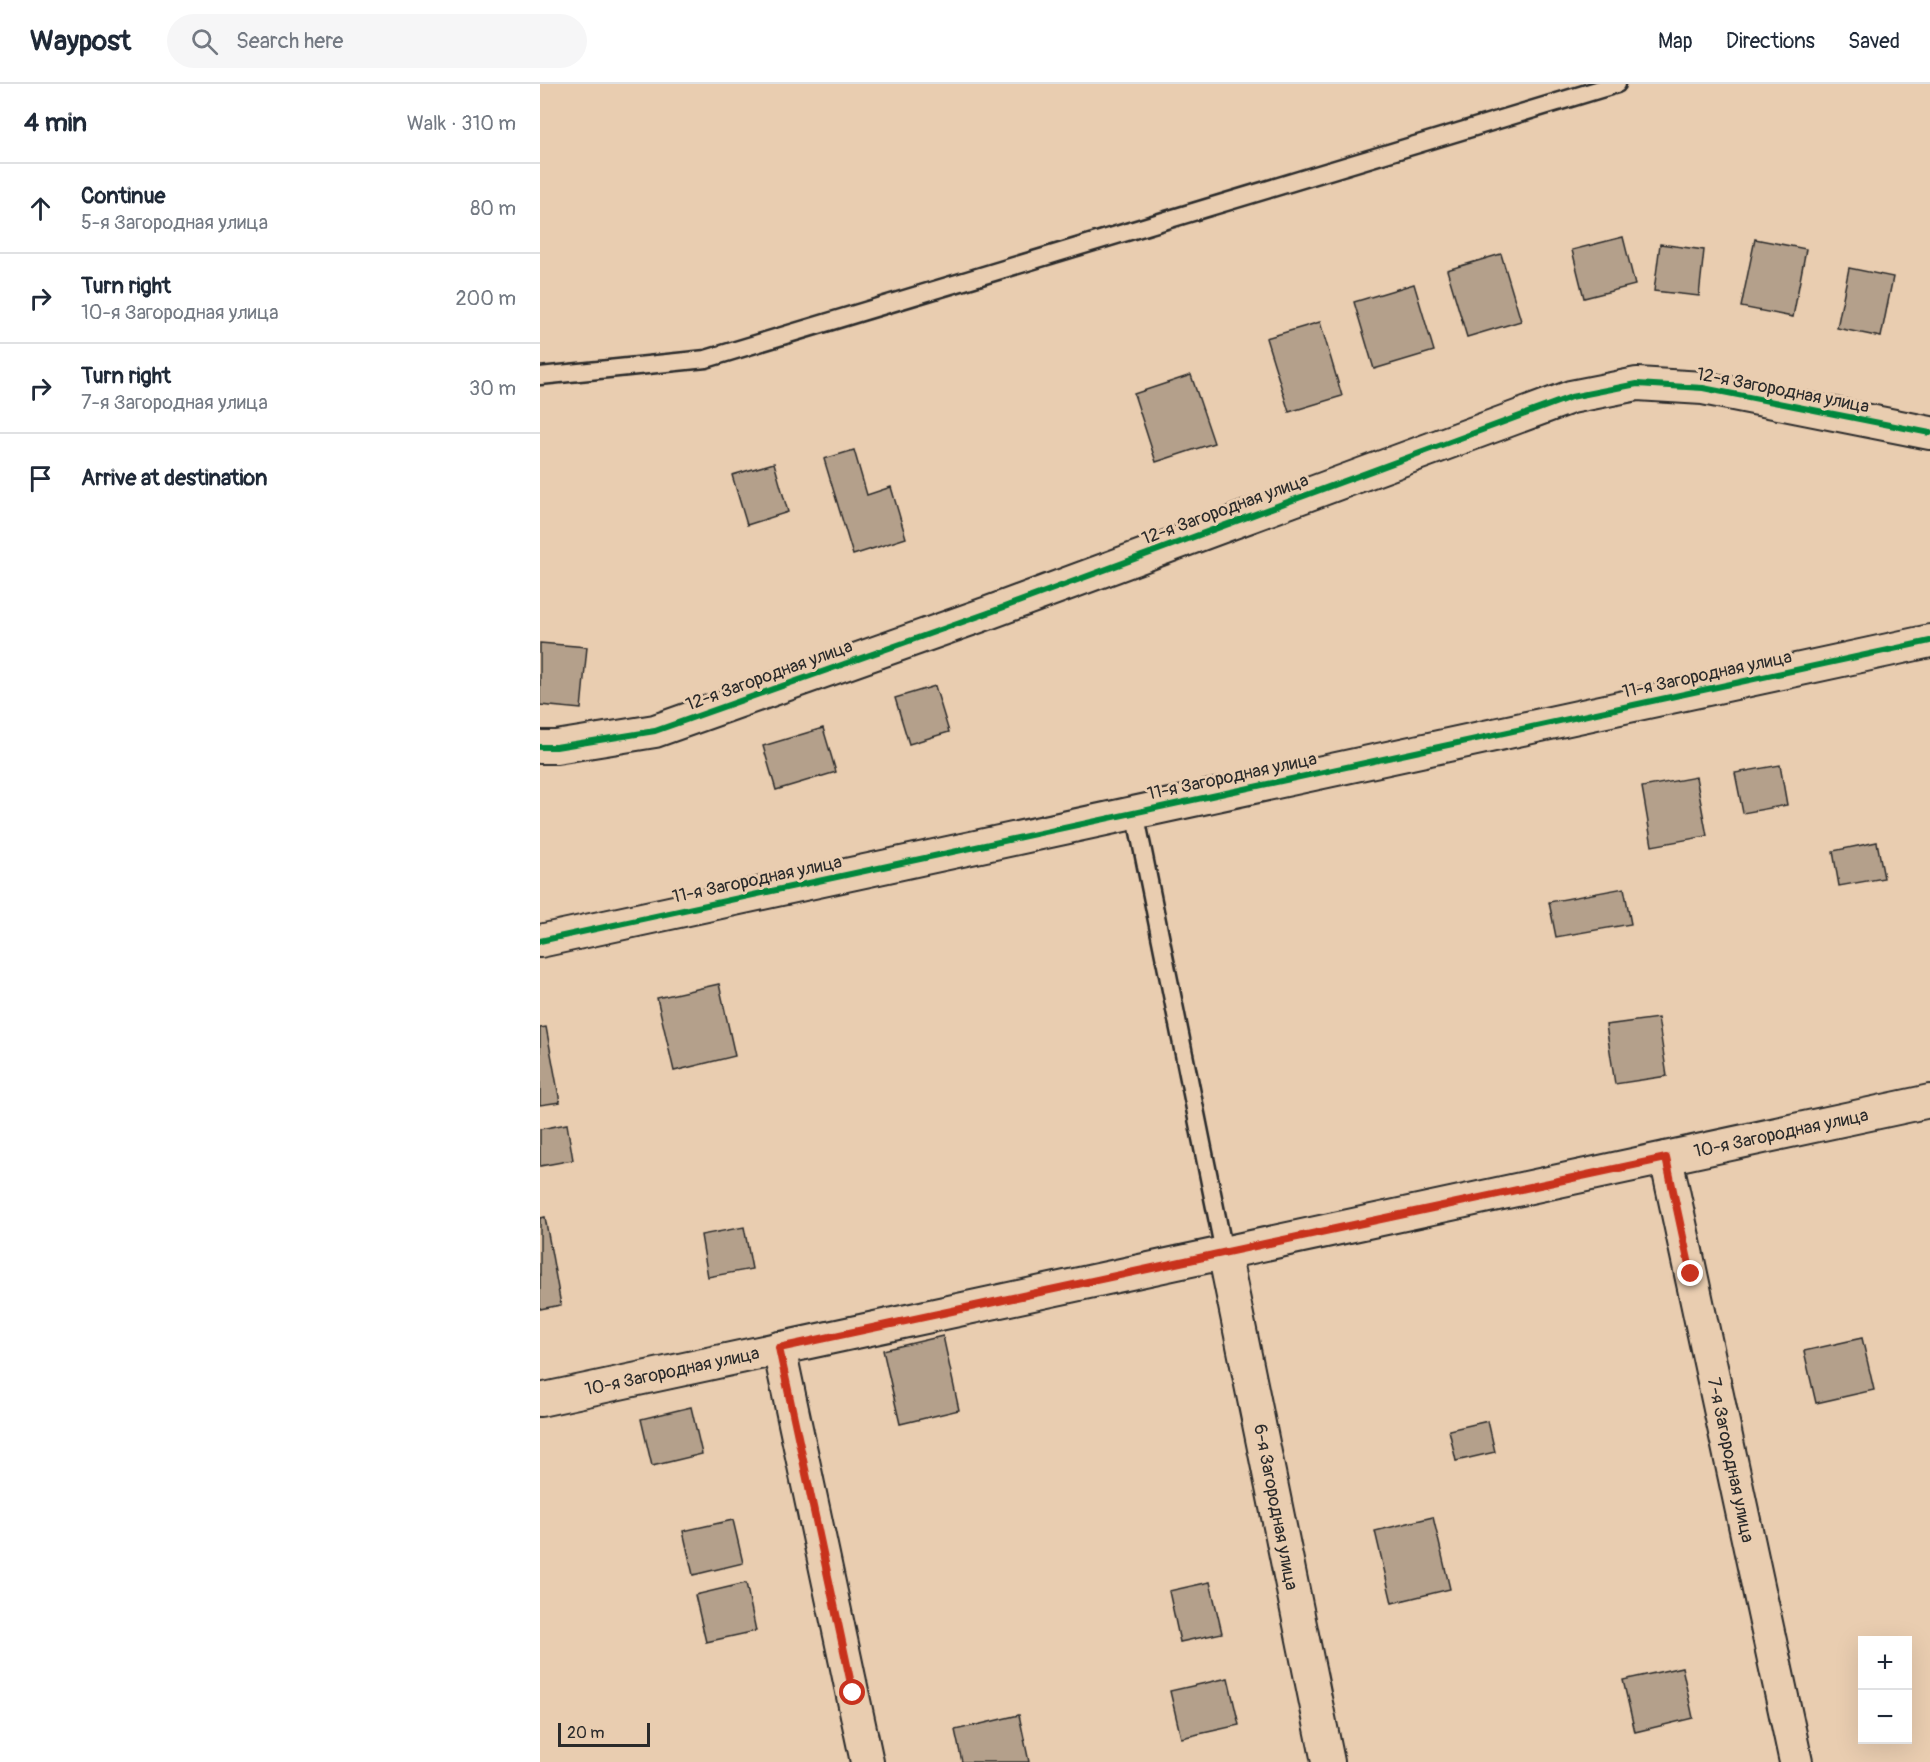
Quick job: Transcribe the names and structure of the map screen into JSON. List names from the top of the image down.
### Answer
{
  "streets": {
    "street": [
      "12-я Загородная улица",
      "11-я Загородная улица",
      "10-я Загородная улица",
      "7-я Загородная улица",
      "6-я Загородная улица"
    ]
  },
  "crossings": [
    ["10-я Загородная улица", "7-я Загородная улица"],
    ["10-я Загородная улица", "6-я Загородная улица"]
  ],
  "scale_bar": "20 m",
  "page": {
    "header": "Waypost",
    "search": "Search here",
    "nav": ["Map", "Directions", "Saved"],
    "heading": ["4 min", "Walk · 310 m"],
    "list": [
      ["Continue", "5-я Загородная улица", "80 m"],
      ["Turn right", "10-я Загородная улица", "200 m"],
      ["Turn right", "7-я Загородная улица", "30 m"],
      "Arrive at destination"
    ],
    "map_buttons": ["+", "−"],
    "scale": "20 m"
  }
}
